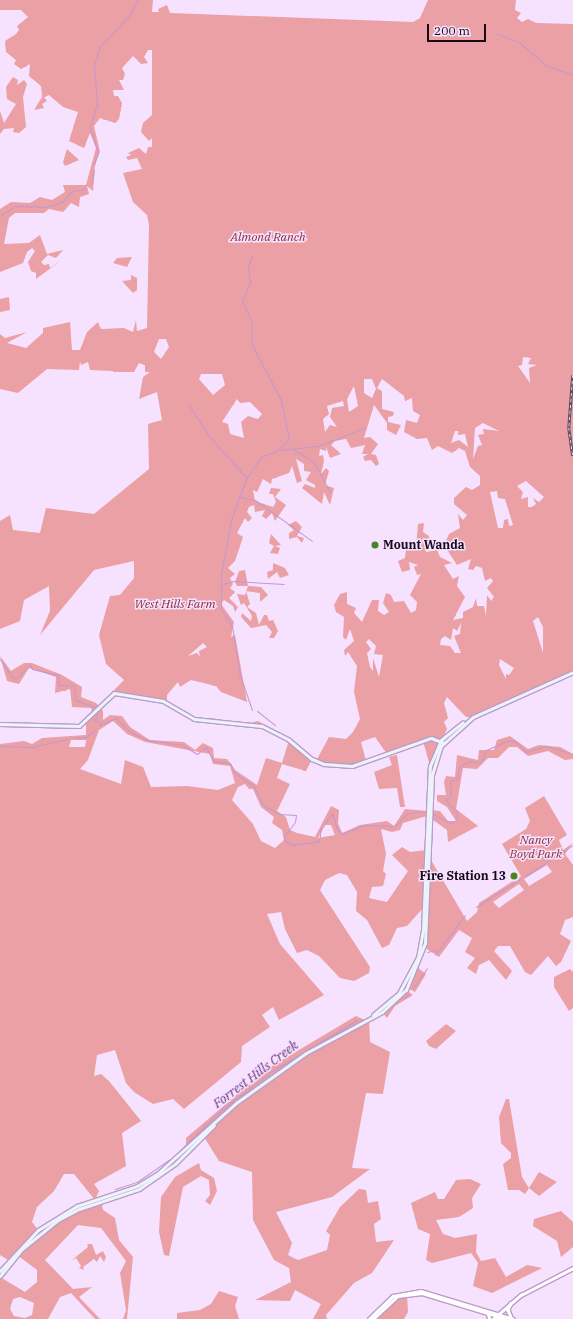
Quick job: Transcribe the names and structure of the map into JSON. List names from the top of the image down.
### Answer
{
  "water": ["Forrest Hills Creek"],
  "parks": ["Almond Ranch", "West Hills Farm", "Nancy Boyd Park"],
  "places": ["Mount Wanda", "Fire Station 13"],
  "scale_bar": "200 m"
}
